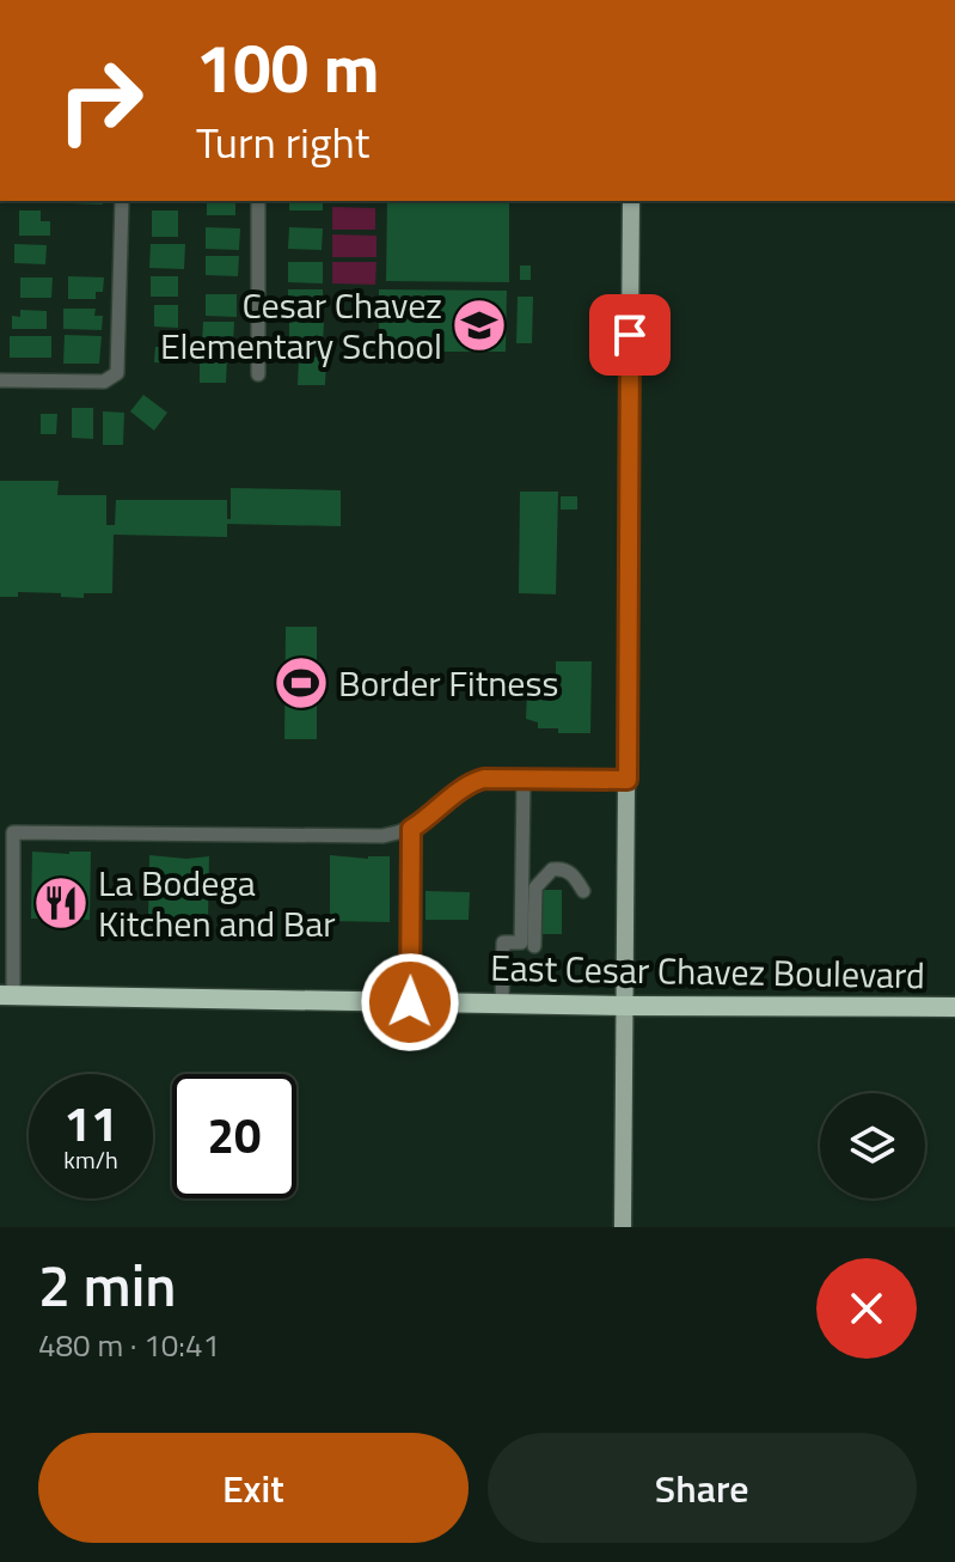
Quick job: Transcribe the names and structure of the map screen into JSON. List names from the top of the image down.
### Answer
{
  "streets": {
    "highway": ["East Cesar Chavez Boulevard"]
  },
  "places": {
    "school or university": ["Cesar Chavez Elementary School"],
    "sports": ["Border Fitness"],
    "restaurant": ["La Bodega Kitchen and Bar"]
  },
  "page": {
    "turn": ["100 m", "Turn right"],
    "speed": "11 km/h",
    "limit": "20",
    "heading": ["2 min", "480 m · 10:41"],
    "buttons": ["Exit", "Share"]
  }
}
